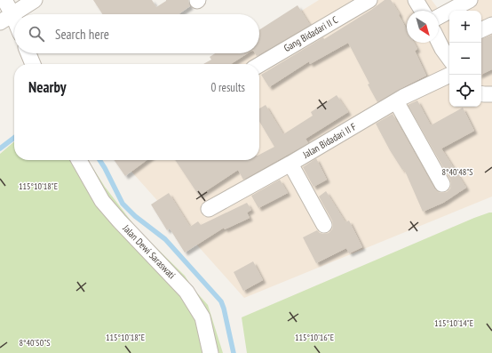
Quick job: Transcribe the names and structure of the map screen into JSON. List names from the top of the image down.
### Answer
{
  "streets": {
    "street": ["Gang Bidadari II C", "Jalan Bidadari II F", "Jalan Dewi Saraswati"]
  },
  "north": "bottom right",
  "page": {
    "map_buttons": ["+", "−"],
    "search": "Search here",
    "heading": ["Nearby", "0 results"]
  },
  "coordinates": [
    "8°40'48\"S",
    "115°10'18\"E",
    "115°10'14\"E",
    "115°10'16\"E",
    "8°40'50\"S"
  ]
}
